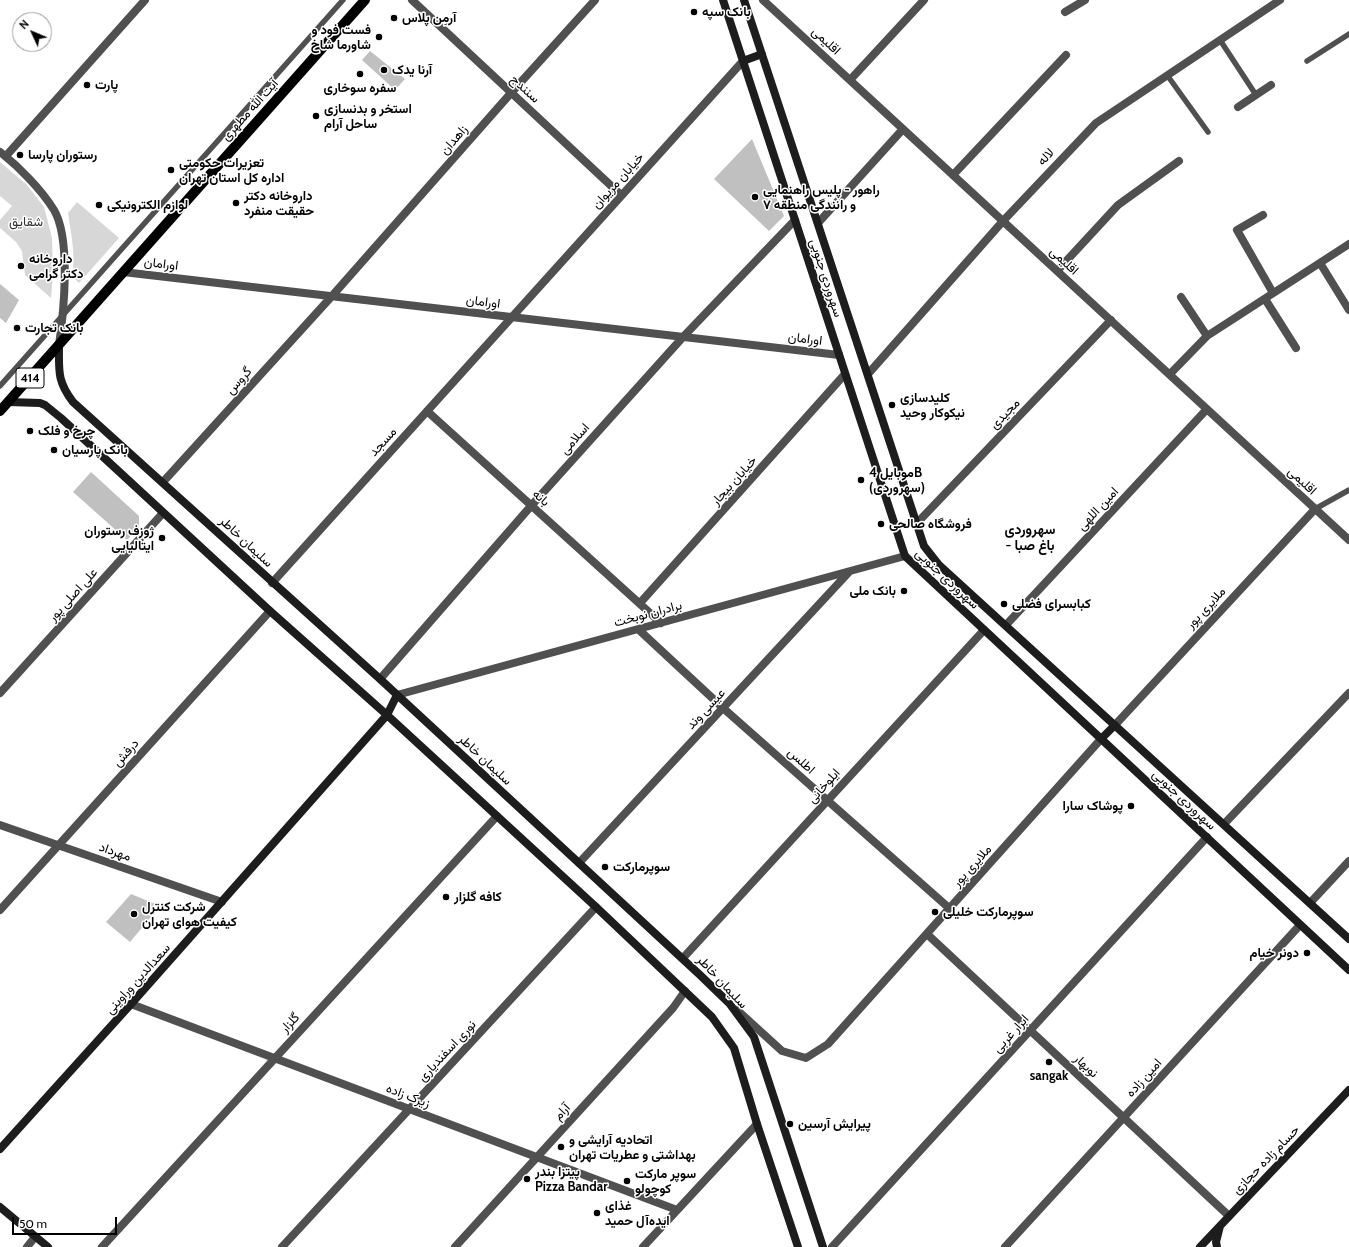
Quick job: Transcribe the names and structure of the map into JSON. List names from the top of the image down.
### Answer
{
  "streets": {
    "main road": [
      "آیت الله مطهری",
      "سهروردی جنوبی",
      "414",
      "سلیمان خاطر",
      "سعدالدین وراوینی",
      "حسام زاده حجازی"
    ],
    "street": [
      "اقلیمی",
      "سنندج",
      "زاهدان",
      "لاله",
      "خیابان مریوان",
      "اورامان",
      "گروس",
      "مجیدی",
      "اسلامی",
      "مسجد",
      "خیابان بیجار",
      "بانه",
      "امین اللهی",
      "علی اصلی پور",
      "ملایری پور",
      "برادران نوبخت",
      "عیسی وند",
      "درفش",
      "اطلس",
      "ایلوخانی",
      "مهرداد",
      "گلزار",
      "ابرار غربی",
      "نوری اسفندیاری",
      "نوبهار",
      "امین زاده",
      "زیرک زاده",
      "آرام"
    ]
  },
  "crossings": [
    ["اقلیمی", "لاله"],
    ["اقلیمی", "مجیدی"],
    ["اقلیمی", "امین اللهی"],
    ["اقلیمی", "ملایری پور"],
    ["سنندج", "زاهدان"],
    ["سنندج", "خیابان مریوان"],
    ["آیت الله مطهری", "اورامان"],
    ["آیت الله مطهری", "414"],
    ["آیت الله مطهری", "سلیمان خاطر"],
    ["زاهدان", "اورامان"],
    ["زاهدان", "گروس"],
    ["لاله", "سهروردی جنوبی"],
    ["خیابان مریوان", "اورامان"],
    ["خیابان مریوان", "سهروردی جنوبی"],
    ["خیابان مریوان", "مسجد"],
    ["اورامان", "سهروردی جنوبی"],
    ["اورامان", "گروس"],
    ["اورامان", "اسلامی"],
    ["اورامان", "مسجد"],
    ["سهروردی جنوبی", "مجیدی"],
    ["سهروردی جنوبی", "اسلامی"],
    ["سهروردی جنوبی", "خیابان بیجار"],
    ["سهروردی جنوبی", "امین اللهی"],
    ["سهروردی جنوبی", "ملایری پور"],
    ["سهروردی جنوبی", "برادران نوبخت"],
    ["سهروردی جنوبی", "ایلوخانی"],
    ["سهروردی جنوبی", "ابرار غربی"],
    ["سهروردی جنوبی", "امین زاده"],
    ["414", "سلیمان خاطر"],
    ["گروس", "سلیمان خاطر"],
    ["اسلامی", "بانه"],
    ["اسلامی", "سلیمان خاطر"],
    ["مسجد", "بانه"],
    ["مسجد", "سلیمان خاطر"],
    ["خیابان بیجار", "بانه"],
    ["بانه", "برادران نوبخت"],
    ["سلیمان خاطر", "ملایری پور"],
    ["سلیمان خاطر", "برادران نوبخت"],
    ["سلیمان خاطر", "عیسی وند"],
    ["سلیمان خاطر", "ایلوخانی"],
    ["سلیمان خاطر", "سعدالدین وراوینی"],
    ["ملایری پور", "اطلس"],
    ["ملایری پور", "نوبهار"],
    ["برادران نوبخت", "عیسی وند"],
    ["برادران نوبخت", "اطلس"],
    ["برادران نوبخت", "سعدالدین وراوینی"],
    ["عیسی وند", "اطلس"],
    ["درفش", "مهرداد"],
    ["اطلس", "ایلوخانی"],
    ["مهرداد", "سعدالدین وراوینی"],
    ["سعدالدین وراوینی", "زیرک زاده"],
    ["گلزار", "زیرک زاده"],
    ["ابرار غربی", "نوبهار"],
    ["نوری اسفندیاری", "زیرک زاده"],
    ["نوبهار", "امین زاده"],
    ["نوبهار", "حسام زاده حجازی"],
    ["زیرک زاده", "آرام"]
  ],
  "districts": ["سهروردی - باغ صبا"],
  "parks": ["شقایق"],
  "places": [
    "بانک سپه",
    "آرمِن پلاس",
    "فست فود و شاورما شاخ",
    "آرنا یدک",
    "سفره سوخاری",
    "پارت",
    "استخر و بدنسازی ساحل آرام",
    "رستوران پارسا",
    "تعزیرات حکومتی اداره کل استان تهران",
    "راهور - پلیس راهنمایی و رانندگی منطقه ۷",
    "داروخانه دکتر حقیقت منفرد",
    "لوازم الکترونیکی",
    "داروخانه دکتر گرامی",
    "بانک تجارت",
    "کلیدسازی نیکوکار وحید",
    "چرخ و فلک",
    "بانک پارسیان",
    "موبایل 4B (سهروردی)",
    "فروشگاه صالحی",
    "ژوزف رستوران ایتالیایی",
    "بانک ملی",
    "کبابسرای فضلی",
    "پوشاک سارا",
    "سوپرمارکت",
    "کافه گلزار",
    "سوپرمارکت خلیلی",
    "شرکت کنترل کیفیت هوای تهران",
    "دونر خیام",
    "sangak",
    "پیرایش آرسین",
    "اتحادیه آرایشی و بهداشتی و عطریات تهران",
    "پیتزا بندر Pizza Bandar",
    "سوپر مارکت کوچولو",
    "غذای ایده‌آل حمید"
  ],
  "scale_bar": "50 m",
  "north": "top left"
}
